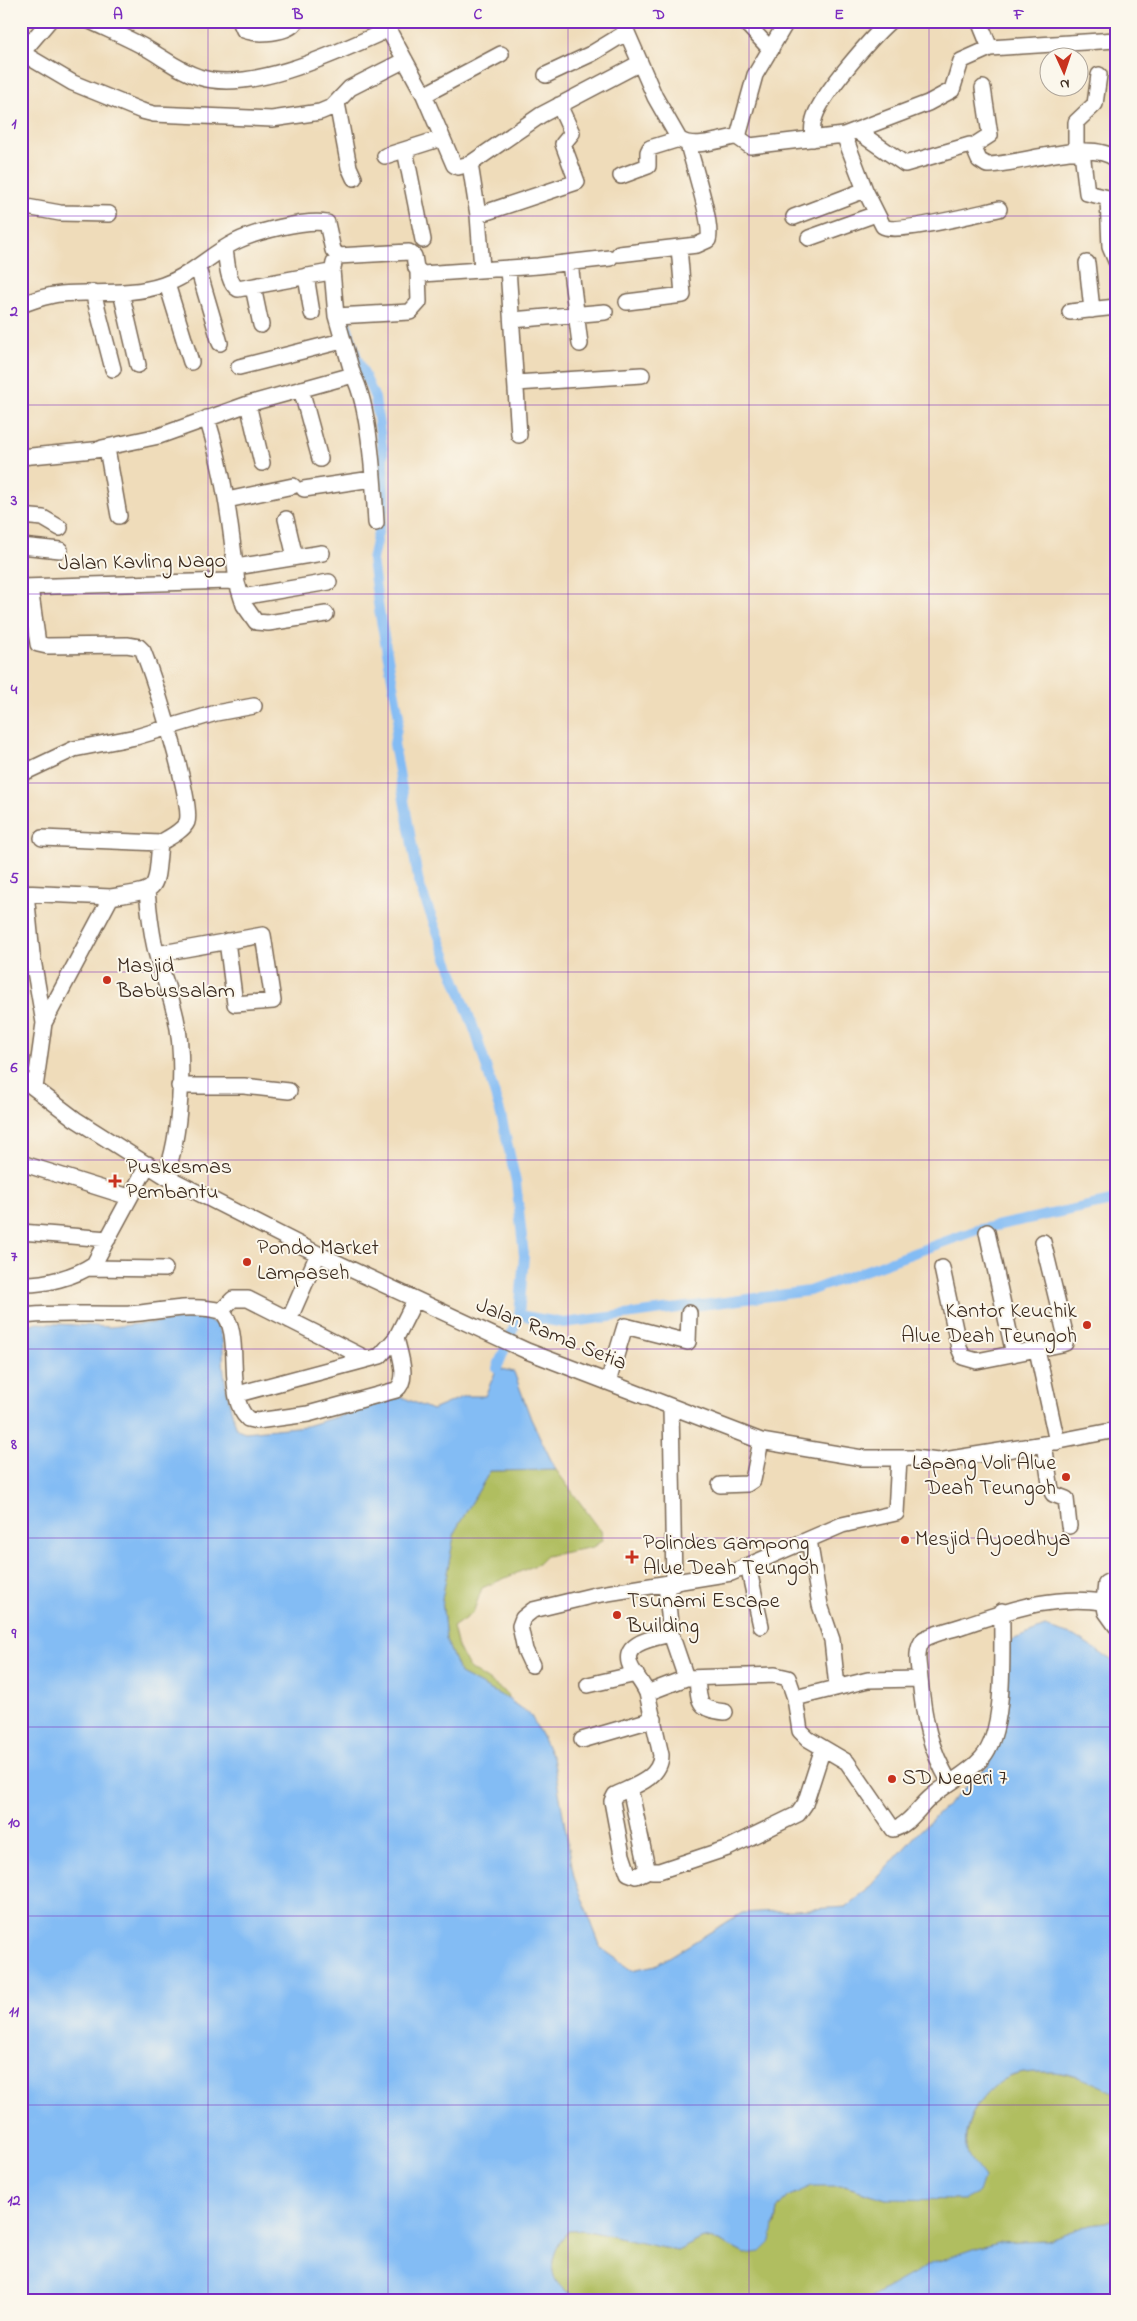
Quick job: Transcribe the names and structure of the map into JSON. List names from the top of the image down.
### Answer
{
  "streets": {
    "street": ["Jalan Kavling Nago", "Jalan Rama Setia"]
  },
  "places": {
    "other": [
      "Masjid Babussalam",
      "Pondo Market Lampaseh",
      "Kantor Keuchik Alue Deah Teungoh",
      "Lapang Voli Alue Deah Teungoh",
      "Mesjid Ayoedhya",
      "Tsunami Escape Building",
      "SD Negeri 7"
    ],
    "health": ["Puskesmas Pembantu", "Polindes Gampong Alue Deah Teungoh"]
  },
  "north": "bottom",
  "grid": {
    "columns": [
      "A",
      "B",
      "C",
      "D",
      "E",
      "F"
    ],
    "rows": [
      "1",
      "2",
      "3",
      "4",
      "5",
      "6",
      "7",
      "8",
      "9",
      "10",
      "11",
      "12"
    ]
  }
}
